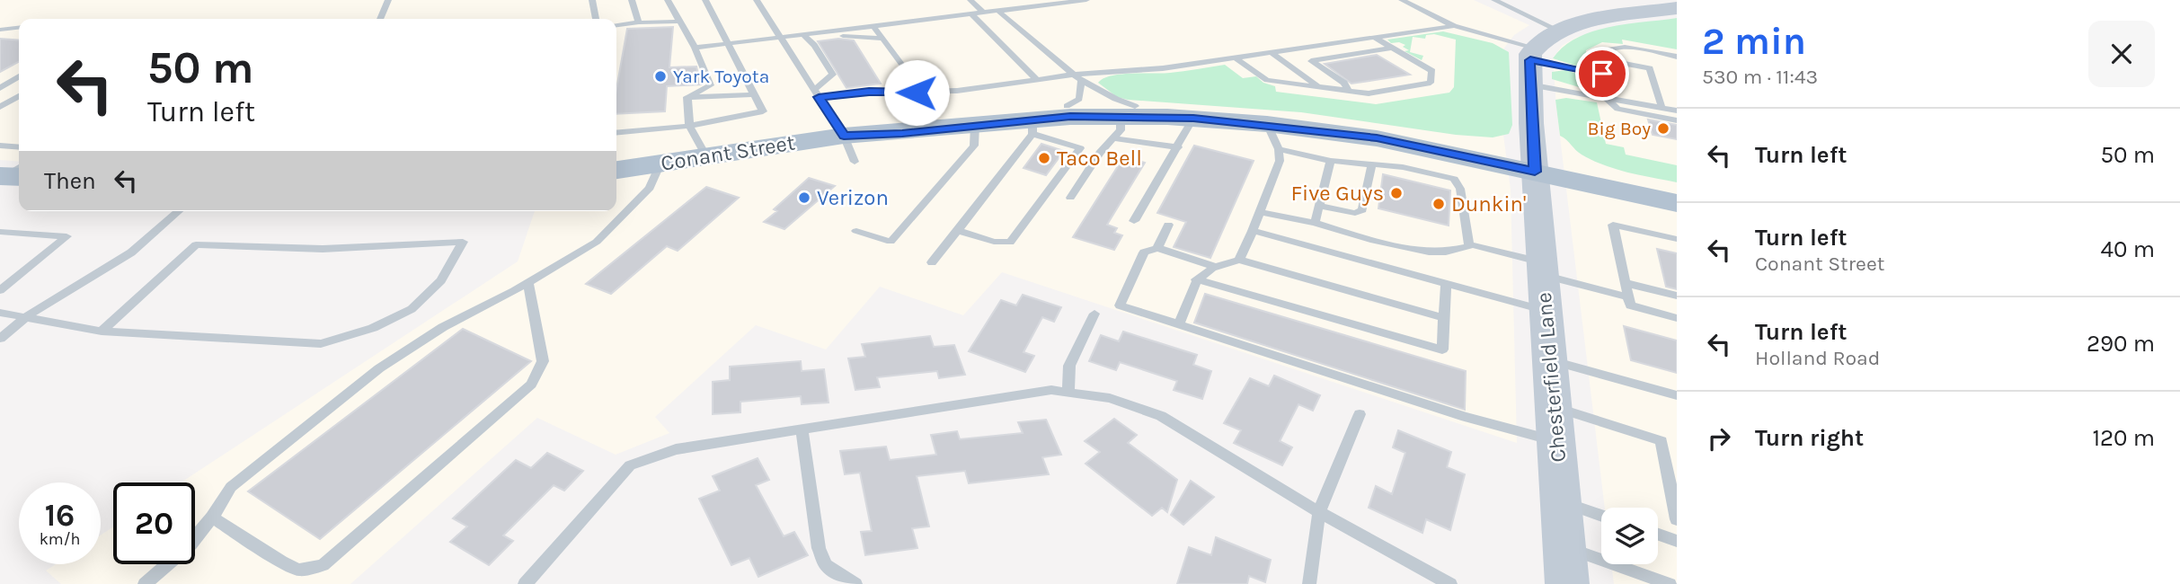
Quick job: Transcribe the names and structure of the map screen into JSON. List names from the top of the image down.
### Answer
{
  "streets": {
    "main road": ["Conant Street"],
    "street": ["Chesterfield Lane"]
  },
  "crossings": [
    ["Conant Street", "Chesterfield Lane"]
  ],
  "places": [
    "Yark Toyota",
    "Big Boy",
    "Taco Bell",
    "Five Guys",
    "Verizon",
    "Dunkin'"
  ],
  "page": {
    "heading": ["2 min", "530 m · 11:43"],
    "turn": ["50 m", "Turn left"],
    "list": [
      {
        "name": "Turn left",
        "value": "50 m"
      },
      {
        "name": "Turn left",
        "note": "Conant Street",
        "value": "40 m"
      },
      {
        "name": "Turn left",
        "note": "Holland Road",
        "value": "290 m"
      },
      {
        "name": "Turn right",
        "value": "120 m"
      }
    ],
    "then": "Then",
    "speed": "16 km/h",
    "limit": "20"
  }
}
